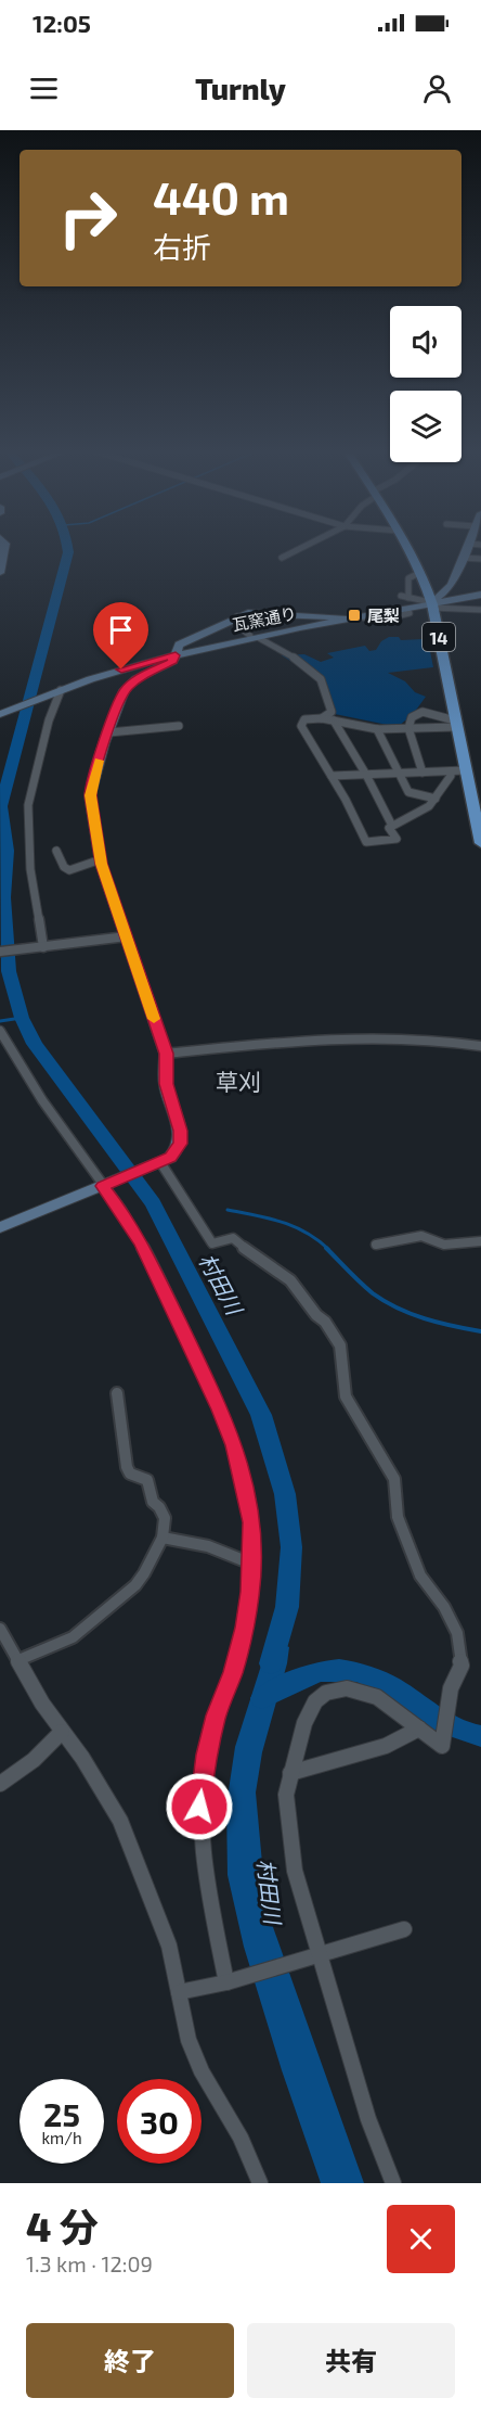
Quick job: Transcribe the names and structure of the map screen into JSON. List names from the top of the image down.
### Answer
{
  "streets": {
    "main road": ["14"],
    "street": ["瓦窯通り"]
  },
  "crossings": [
    ["瓦窯通り", "14"]
  ],
  "districts": ["草刈"],
  "water": ["村田川"],
  "places": {
    "transit": ["尾梨"]
  },
  "page": {
    "status": "12:05",
    "header": "Turnly",
    "turn": ["440 m", "右折"],
    "speed": "25 km/h",
    "limit": "30",
    "heading": ["4 分", "1.3 km · 12:09"],
    "buttons": ["終了", "共有"]
  }
}
